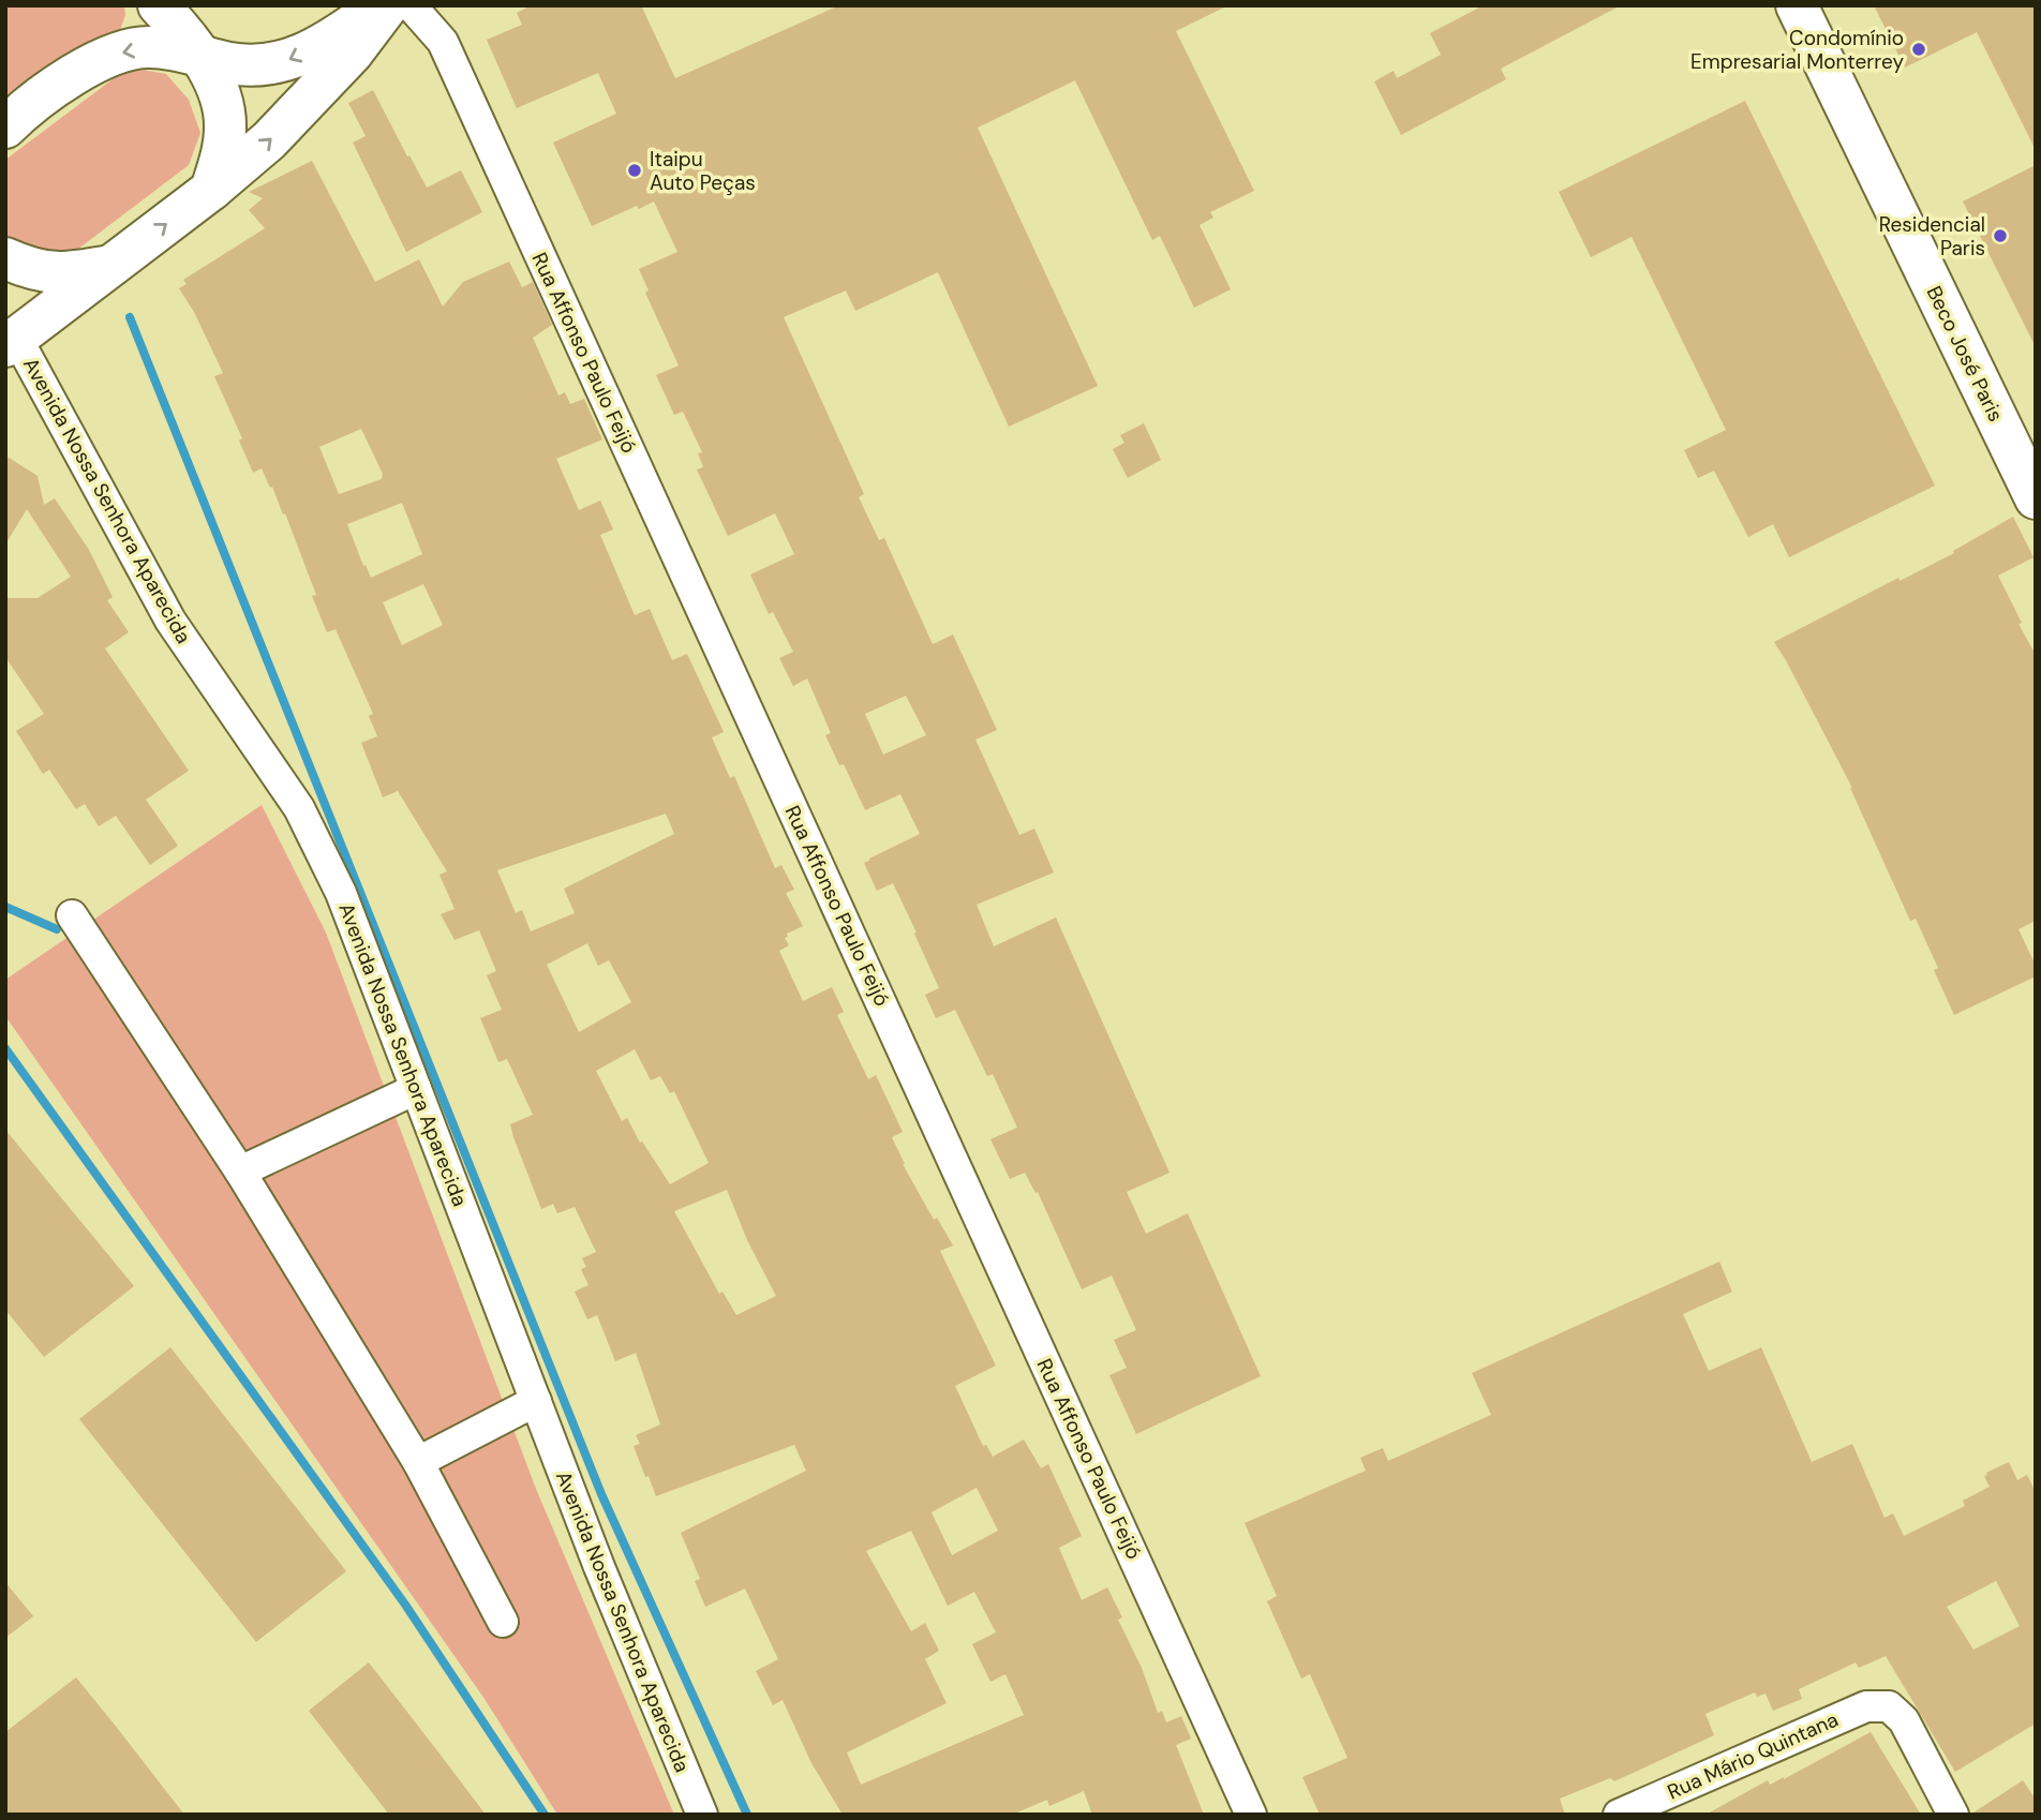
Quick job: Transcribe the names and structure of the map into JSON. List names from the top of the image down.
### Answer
{
  "streets": {
    "main road": ["Beco José Paris"],
    "street": ["Rua Affonso Paulo Feijó", "Avenida Nossa Senhora Aparecida", "Rua Mário Quintana"]
  },
  "places": ["Condomínio Empresarial Monterrey", "Itaipu Auto Peças", "Residencial Paris"]
}
